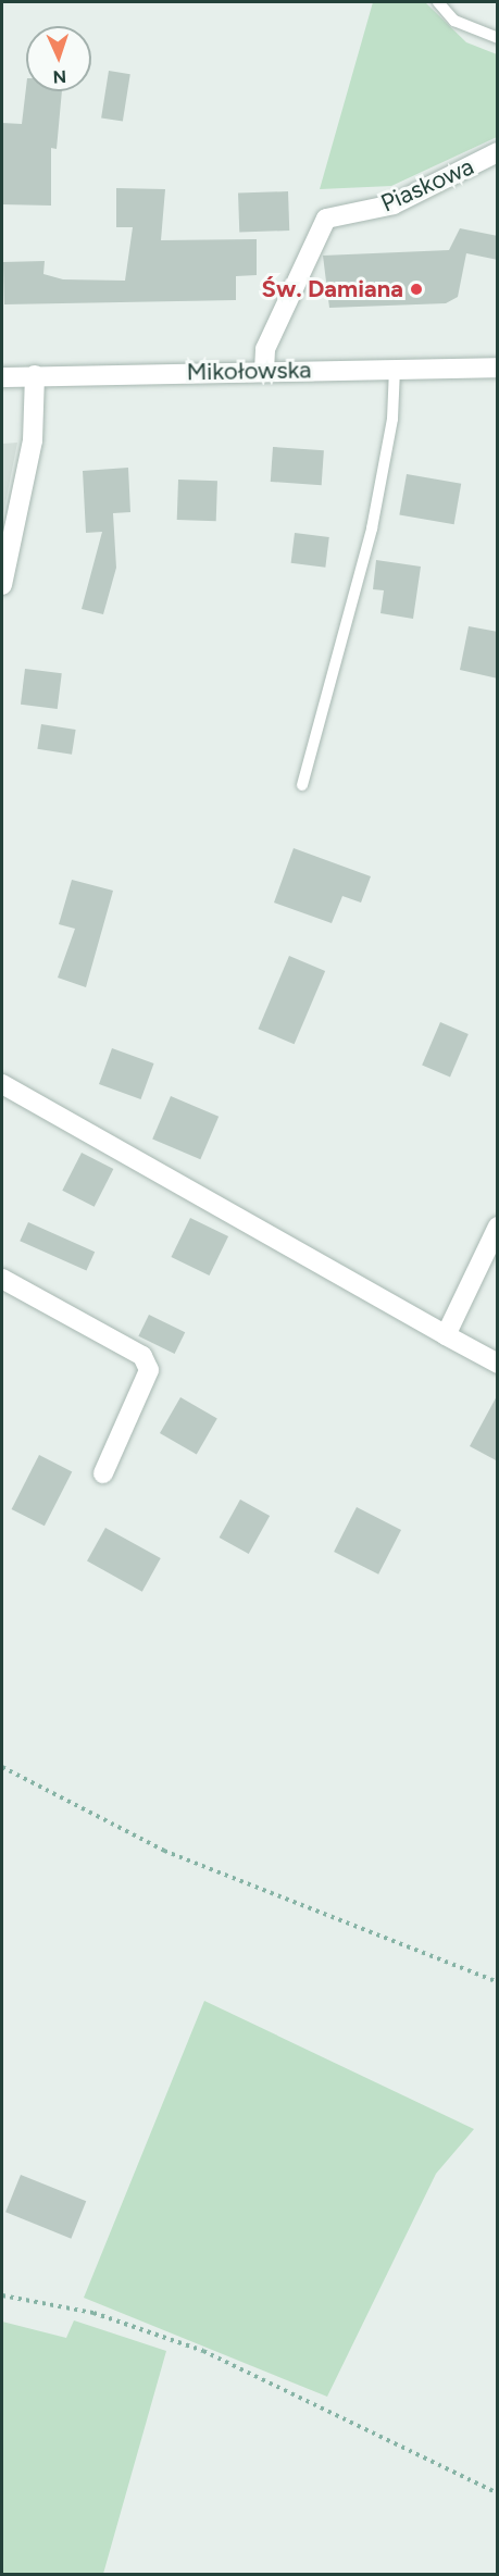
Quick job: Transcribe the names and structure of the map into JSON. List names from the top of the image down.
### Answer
{
  "streets": {
    "street": ["Piaskowa", "Mikołowska"]
  },
  "crossings": [
    ["Piaskowa", "Mikołowska"]
  ],
  "places": ["Św. Damiana"],
  "north": "bottom"
}
